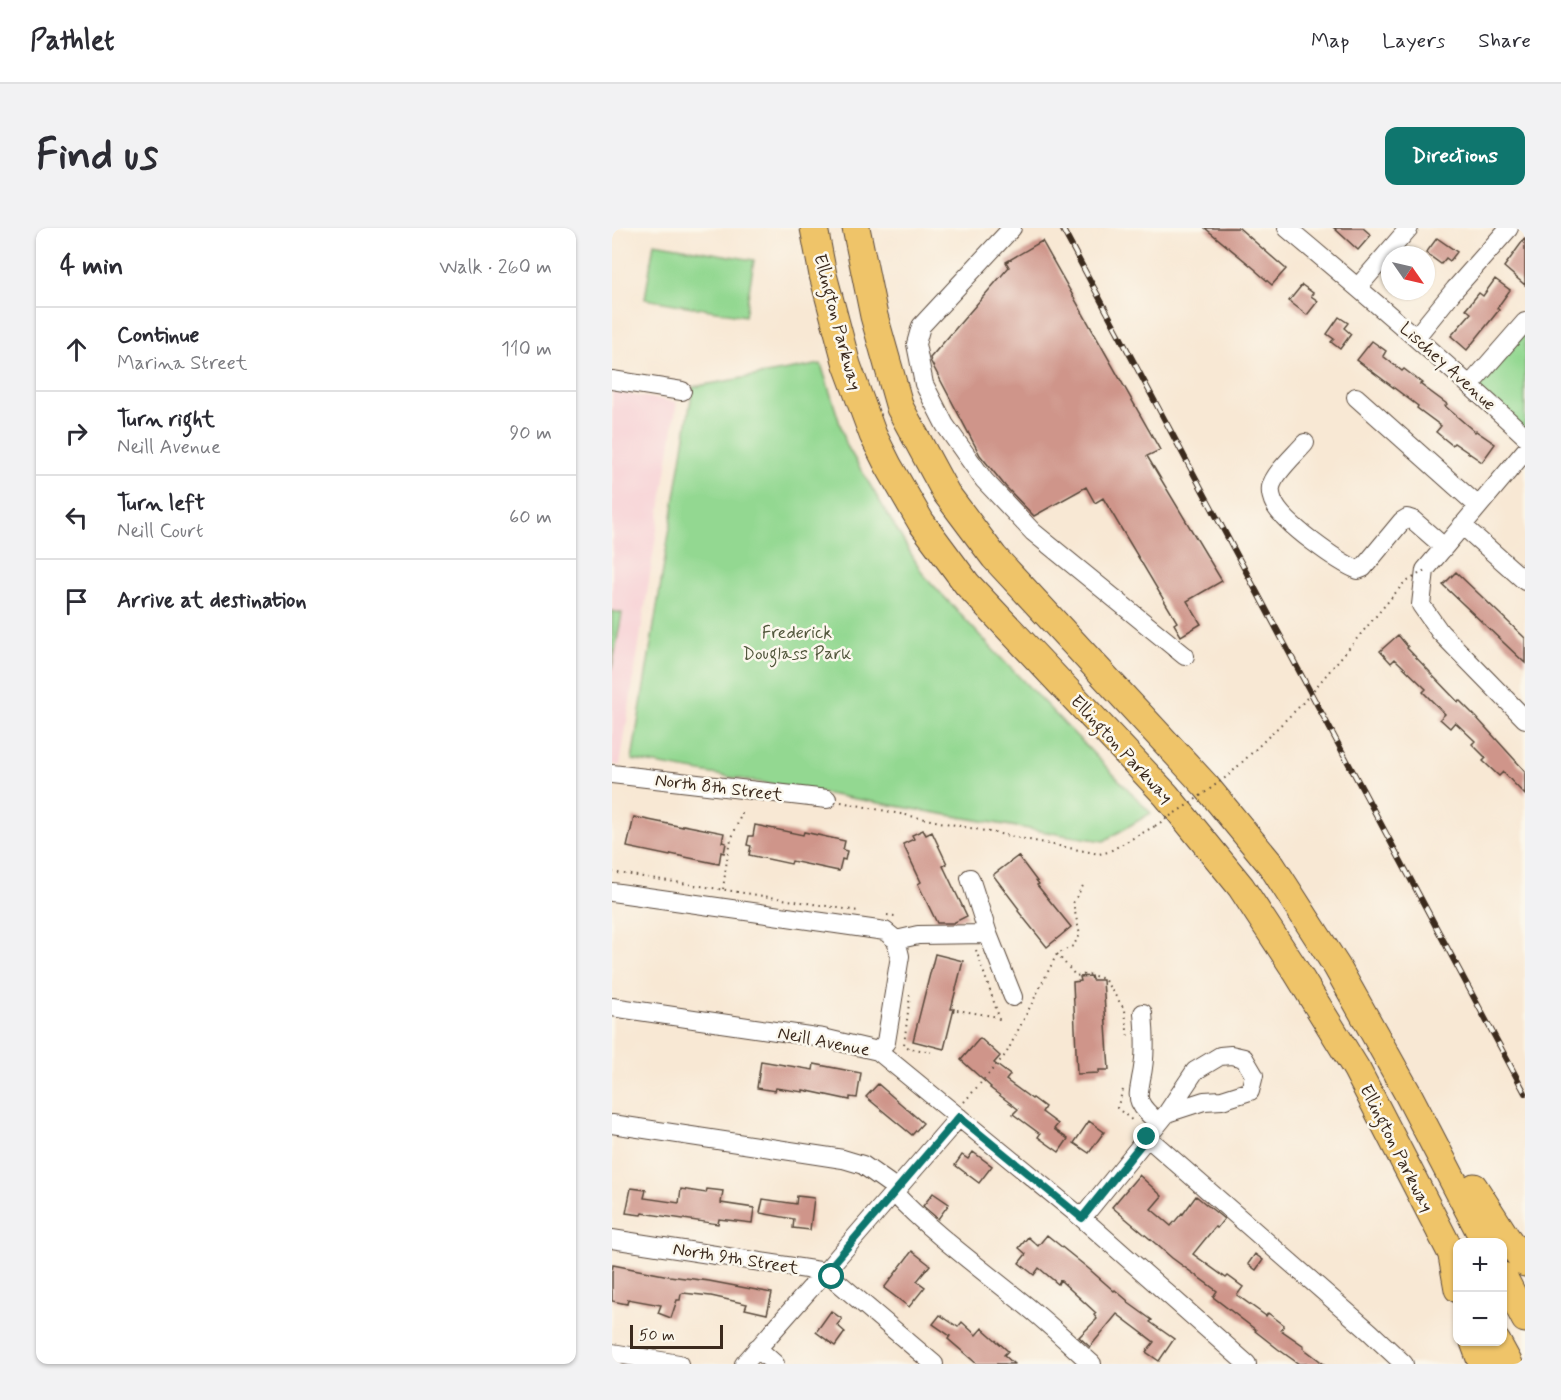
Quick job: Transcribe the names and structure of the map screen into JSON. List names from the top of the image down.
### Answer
{
  "streets": {
    "highway": ["Ellington Parkway"],
    "street": [
      "Lischey Avenue",
      "North 8th Street",
      "Neill Avenue",
      "North 9th Street"
    ]
  },
  "parks": ["Frederick Douglass Park"],
  "scale_bar": "50 m",
  "north": "bottom right",
  "page": {
    "header": "Pathlet",
    "nav": ["Map", "Layers", "Share"],
    "buttons": "Directions",
    "title": "Find us",
    "heading": ["4 min", "Walk · 260 m"],
    "list": [
      ["Continue", "Marina Street", "110 m"],
      ["Turn right", "Neill Avenue", "90 m"],
      ["Turn left", "Neill Court", "60 m"],
      "Arrive at destination"
    ],
    "map_buttons": ["+", "−"],
    "scale": "50 m"
  }
}
